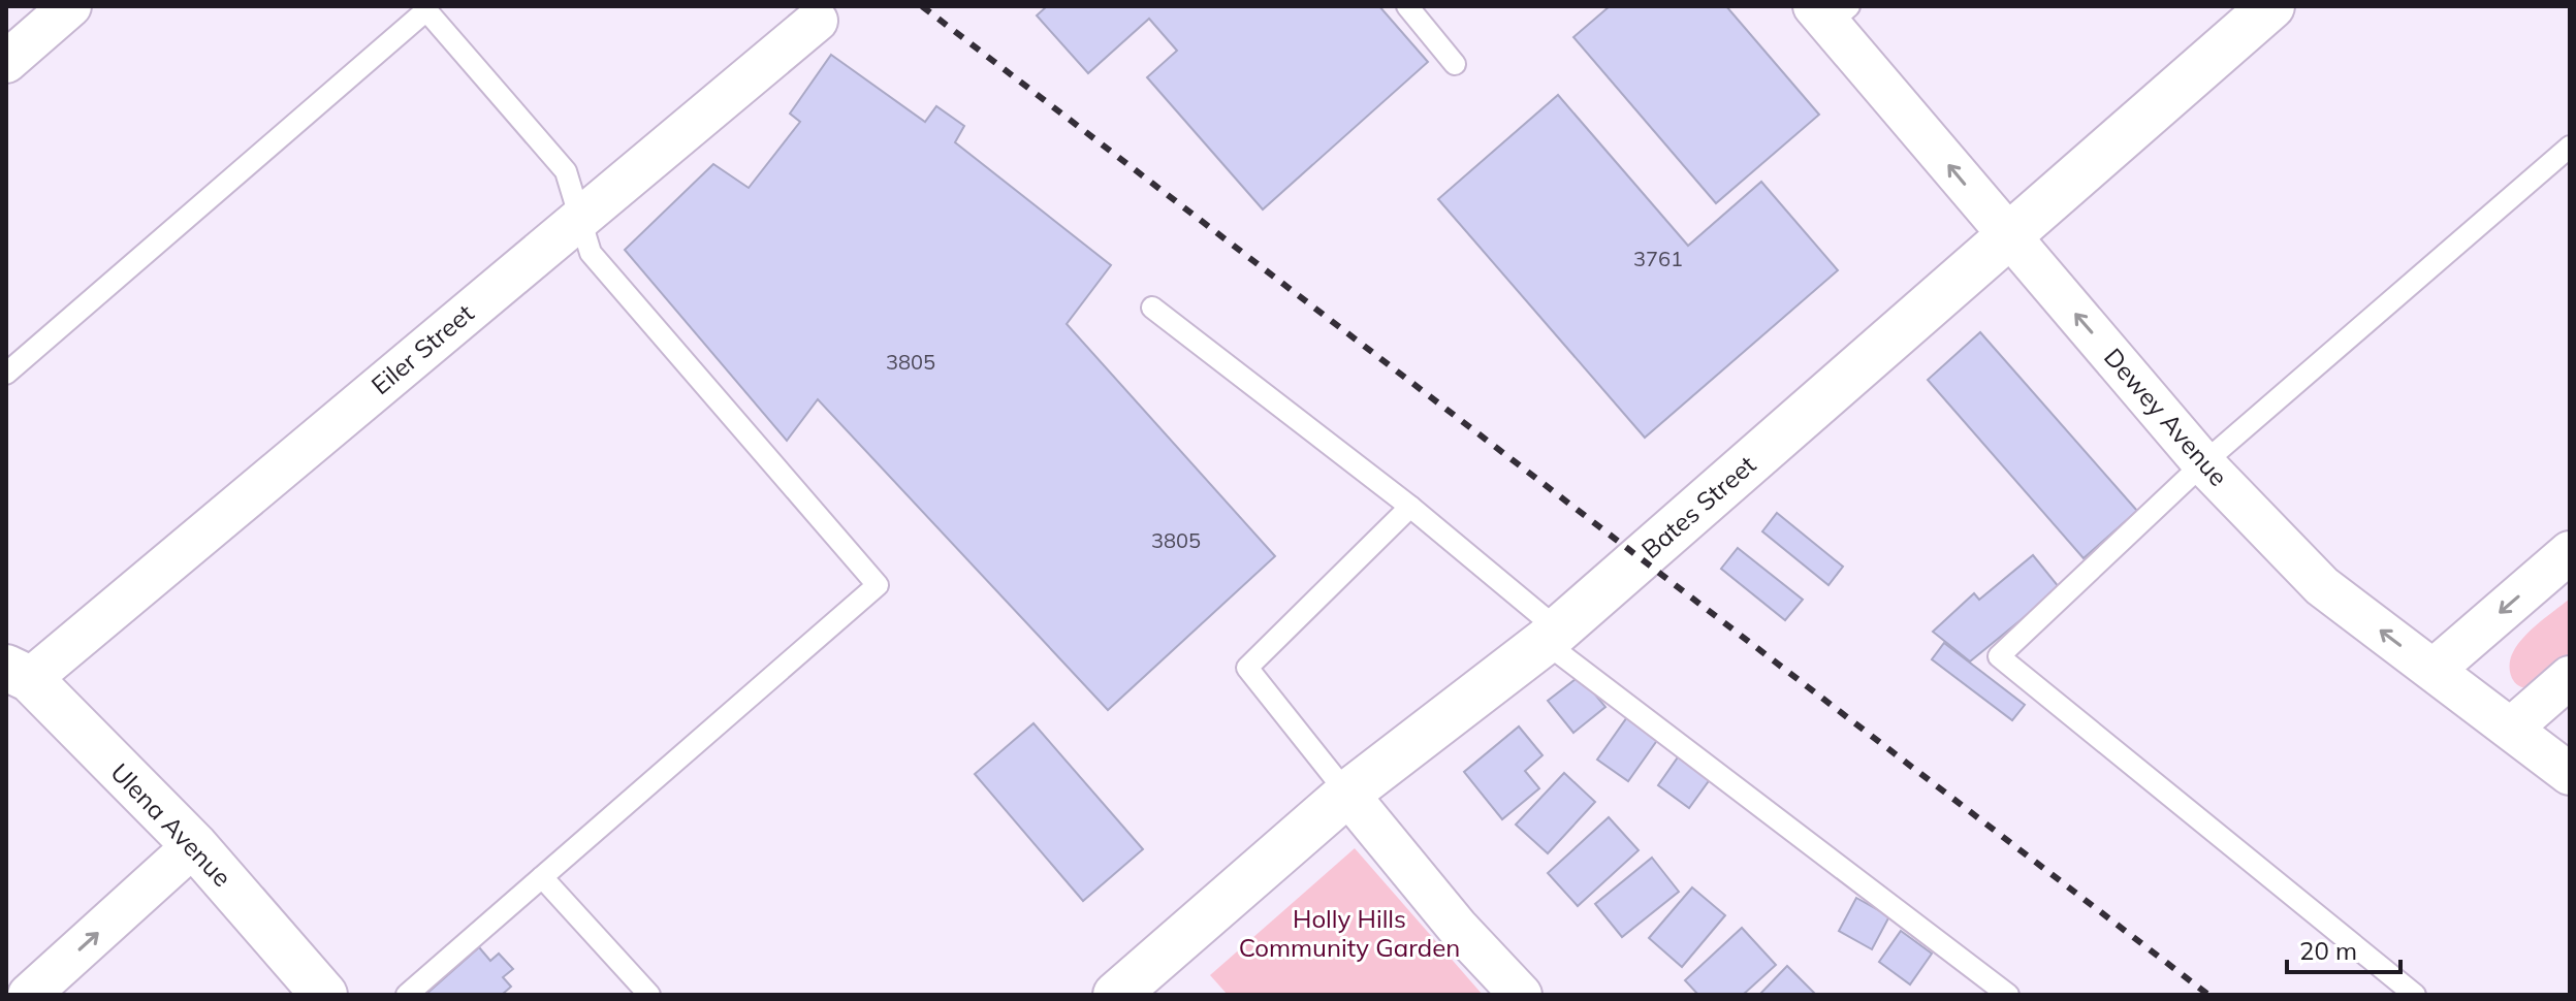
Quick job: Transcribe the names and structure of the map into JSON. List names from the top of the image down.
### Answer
{
  "streets": {
    "main road": ["Bates Street", "Ulena Avenue"],
    "street": ["Eiler Street", "Dewey Avenue"]
  },
  "crossings": [
    ["Eiler Street", "Ulena Avenue"],
    ["Dewey Avenue", "Bates Street"]
  ],
  "one_way": ["Dewey Avenue"],
  "parks": ["Holly Hills Community Garden"],
  "house_numbers": ["3761", "3805", "3805"],
  "scale_bar": "20 m"
}
